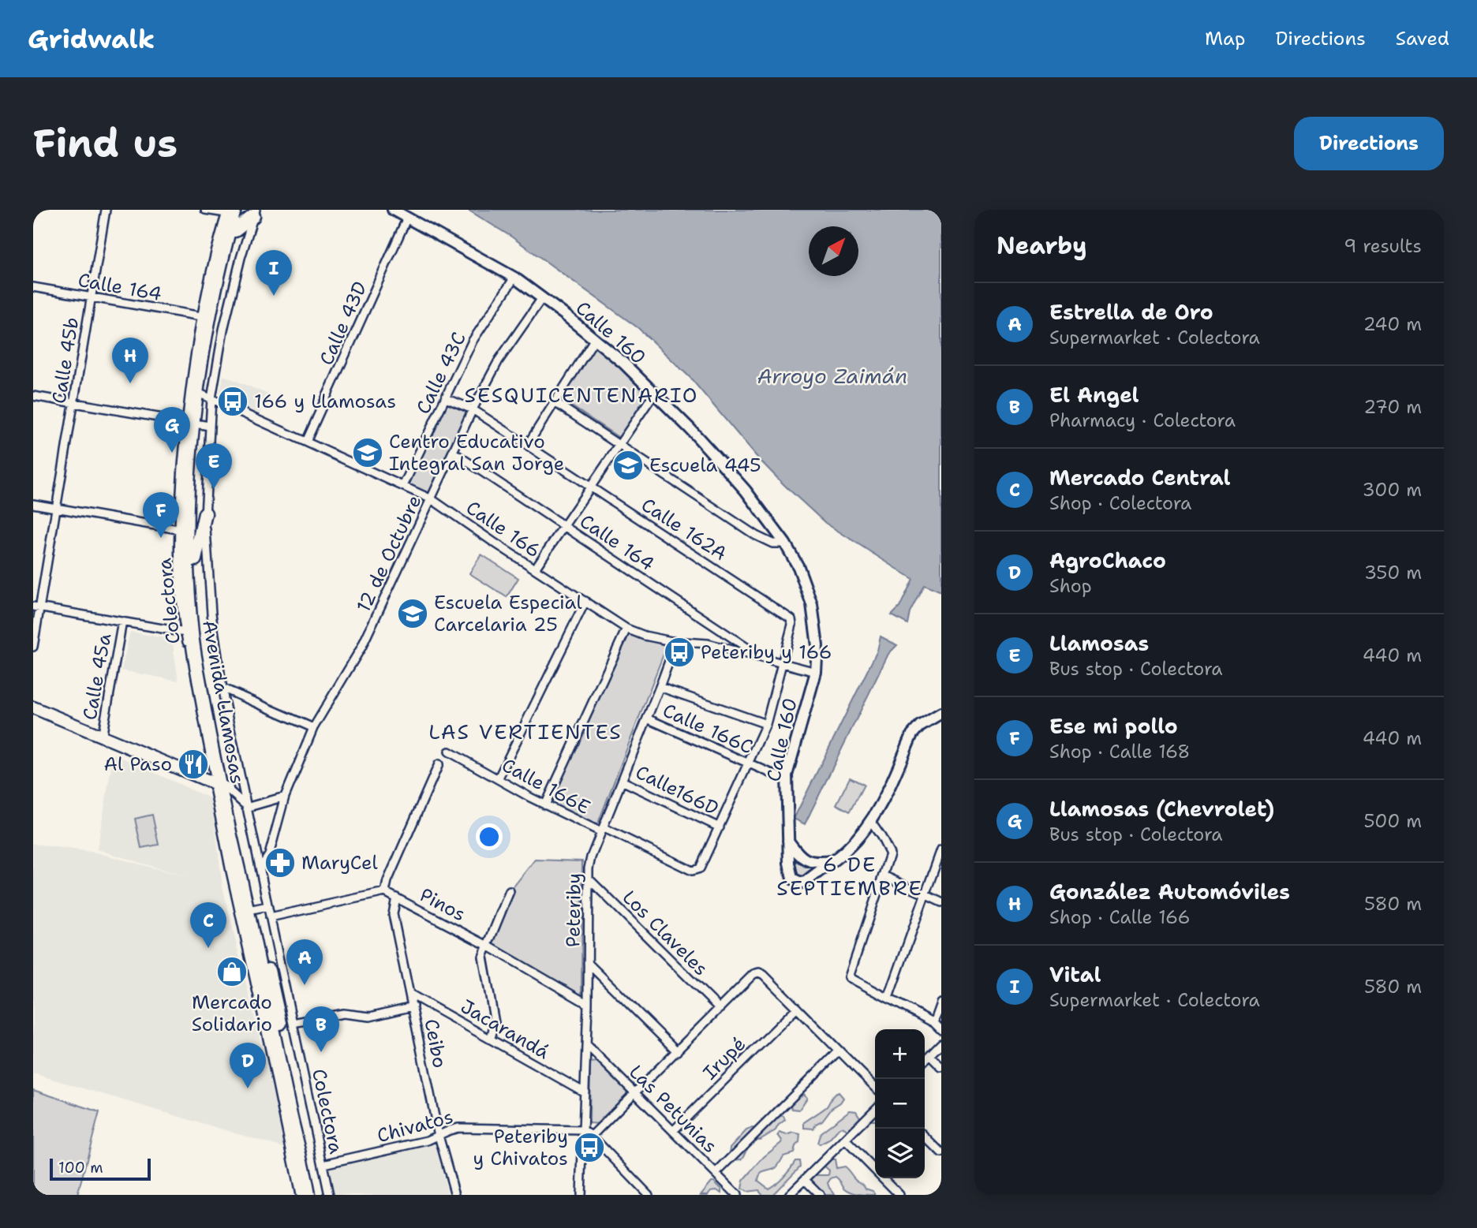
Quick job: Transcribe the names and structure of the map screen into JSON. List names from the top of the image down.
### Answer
{
  "streets": {
    "highway": ["Avenida Llamosas"],
    "main road": ["Calle 160"],
    "street": [
      "Calle 164",
      "Calle 43D",
      "Calle 45b",
      "Calle 43C",
      "Calle 166",
      "Calle 162A",
      "12 de Octubre",
      "Colectora",
      "Calle 45a",
      "Calle 166C",
      "Calle 166E",
      "Calle166D",
      "Pinos",
      "Peteriby",
      "Los Claveles",
      "Jacarandá",
      "Ceibo",
      "Irupé",
      "Las Petunias",
      "Chivatos"
    ]
  },
  "crossings": [
    ["Calle 164", "Calle 45b"],
    ["Calle 164", "Calle 166"],
    ["Calle 164", "12 de Octubre"],
    ["Calle 43D", "Calle 160"],
    ["Calle 43D", "Calle 166"],
    ["Calle 160", "Calle 43C"],
    ["Calle 160", "Calle 166"],
    ["Calle 160", "12 de Octubre"],
    ["Calle 160", "Calle 166C"],
    ["Calle 43C", "Calle 166"],
    ["Calle 43C", "Calle 162A"],
    ["Calle 166", "Calle 162A"],
    ["Calle 166", "12 de Octubre"],
    ["Calle 166", "Avenida Llamosas"],
    ["Calle 166", "Peteriby"],
    ["Calle 162A", "12 de Octubre"],
    ["12 de Octubre", "Colectora"],
    ["Colectora", "Avenida Llamosas"],
    ["Colectora", "Chivatos"],
    ["Calle 166C", "Peteriby"],
    ["Calle 166E", "Calle166D"],
    ["Calle 166E", "Peteriby"],
    ["Calle166D", "Peteriby"],
    ["Pinos", "Peteriby"],
    ["Pinos", "Ceibo"],
    ["Peteriby", "Los Claveles"],
    ["Peteriby", "Jacarandá"],
    ["Peteriby", "Las Petunias"],
    ["Peteriby", "Chivatos"],
    ["Jacarandá", "Ceibo"],
    ["Ceibo", "Chivatos"],
    ["Irupé", "Las Petunias"]
  ],
  "districts": ["SESQUICENTENARIO", "LAS VERTIENTES", "6 DE SEPTIEMBRE"],
  "water": ["Arroyo Zaimán"],
  "places": {
    "bus stop": ["166 y Llamosas", "Peteriby y 166", "Peteriby y Chivatos"],
    "school or university": ["Centro Educativo Integral San Jorge", "Escuela 445", "Escuela Especial Carcelaria 25"],
    "restaurant": ["Al Paso"],
    "pharmacy": ["MaryCel"],
    "shop": ["Mercado Solidario"]
  },
  "scale_bar": "100 m",
  "north": "top right",
  "page": {
    "header": "Gridwalk",
    "nav": ["Map", "Directions", "Saved"],
    "buttons": "Directions",
    "title": "Find us",
    "heading": ["Nearby", "9 results"],
    "pins": [
      "I",
      "H",
      "G",
      "E",
      "F",
      "C",
      "A",
      "B",
      "D"
    ],
    "list": [
      {
        "mark": "A",
        "name": "Estrella de Oro",
        "note": "Supermarket · Colectora",
        "value": "240 m"
      },
      {
        "mark": "B",
        "name": "El Angel",
        "note": "Pharmacy · Colectora",
        "value": "270 m"
      },
      {
        "mark": "C",
        "name": "Mercado Central",
        "note": "Shop · Colectora",
        "value": "300 m"
      },
      {
        "mark": "D",
        "name": "AgroChaco",
        "note": "Shop",
        "value": "350 m"
      },
      {
        "mark": "E",
        "name": "Llamosas",
        "note": "Bus stop · Colectora",
        "value": "440 m"
      },
      {
        "mark": "F",
        "name": "Ese mi pollo",
        "note": "Shop · Calle 168",
        "value": "440 m"
      },
      {
        "mark": "G",
        "name": "Llamosas (Chevrolet)",
        "note": "Bus stop · Colectora",
        "value": "500 m"
      },
      {
        "mark": "H",
        "name": "González Automóviles",
        "note": "Shop · Calle 166",
        "value": "580 m"
      },
      {
        "mark": "I",
        "name": "Vital",
        "note": "Supermarket · Colectora",
        "value": "580 m"
      }
    ],
    "map_buttons": ["+", "−"],
    "scale": "100 m"
  }
}
